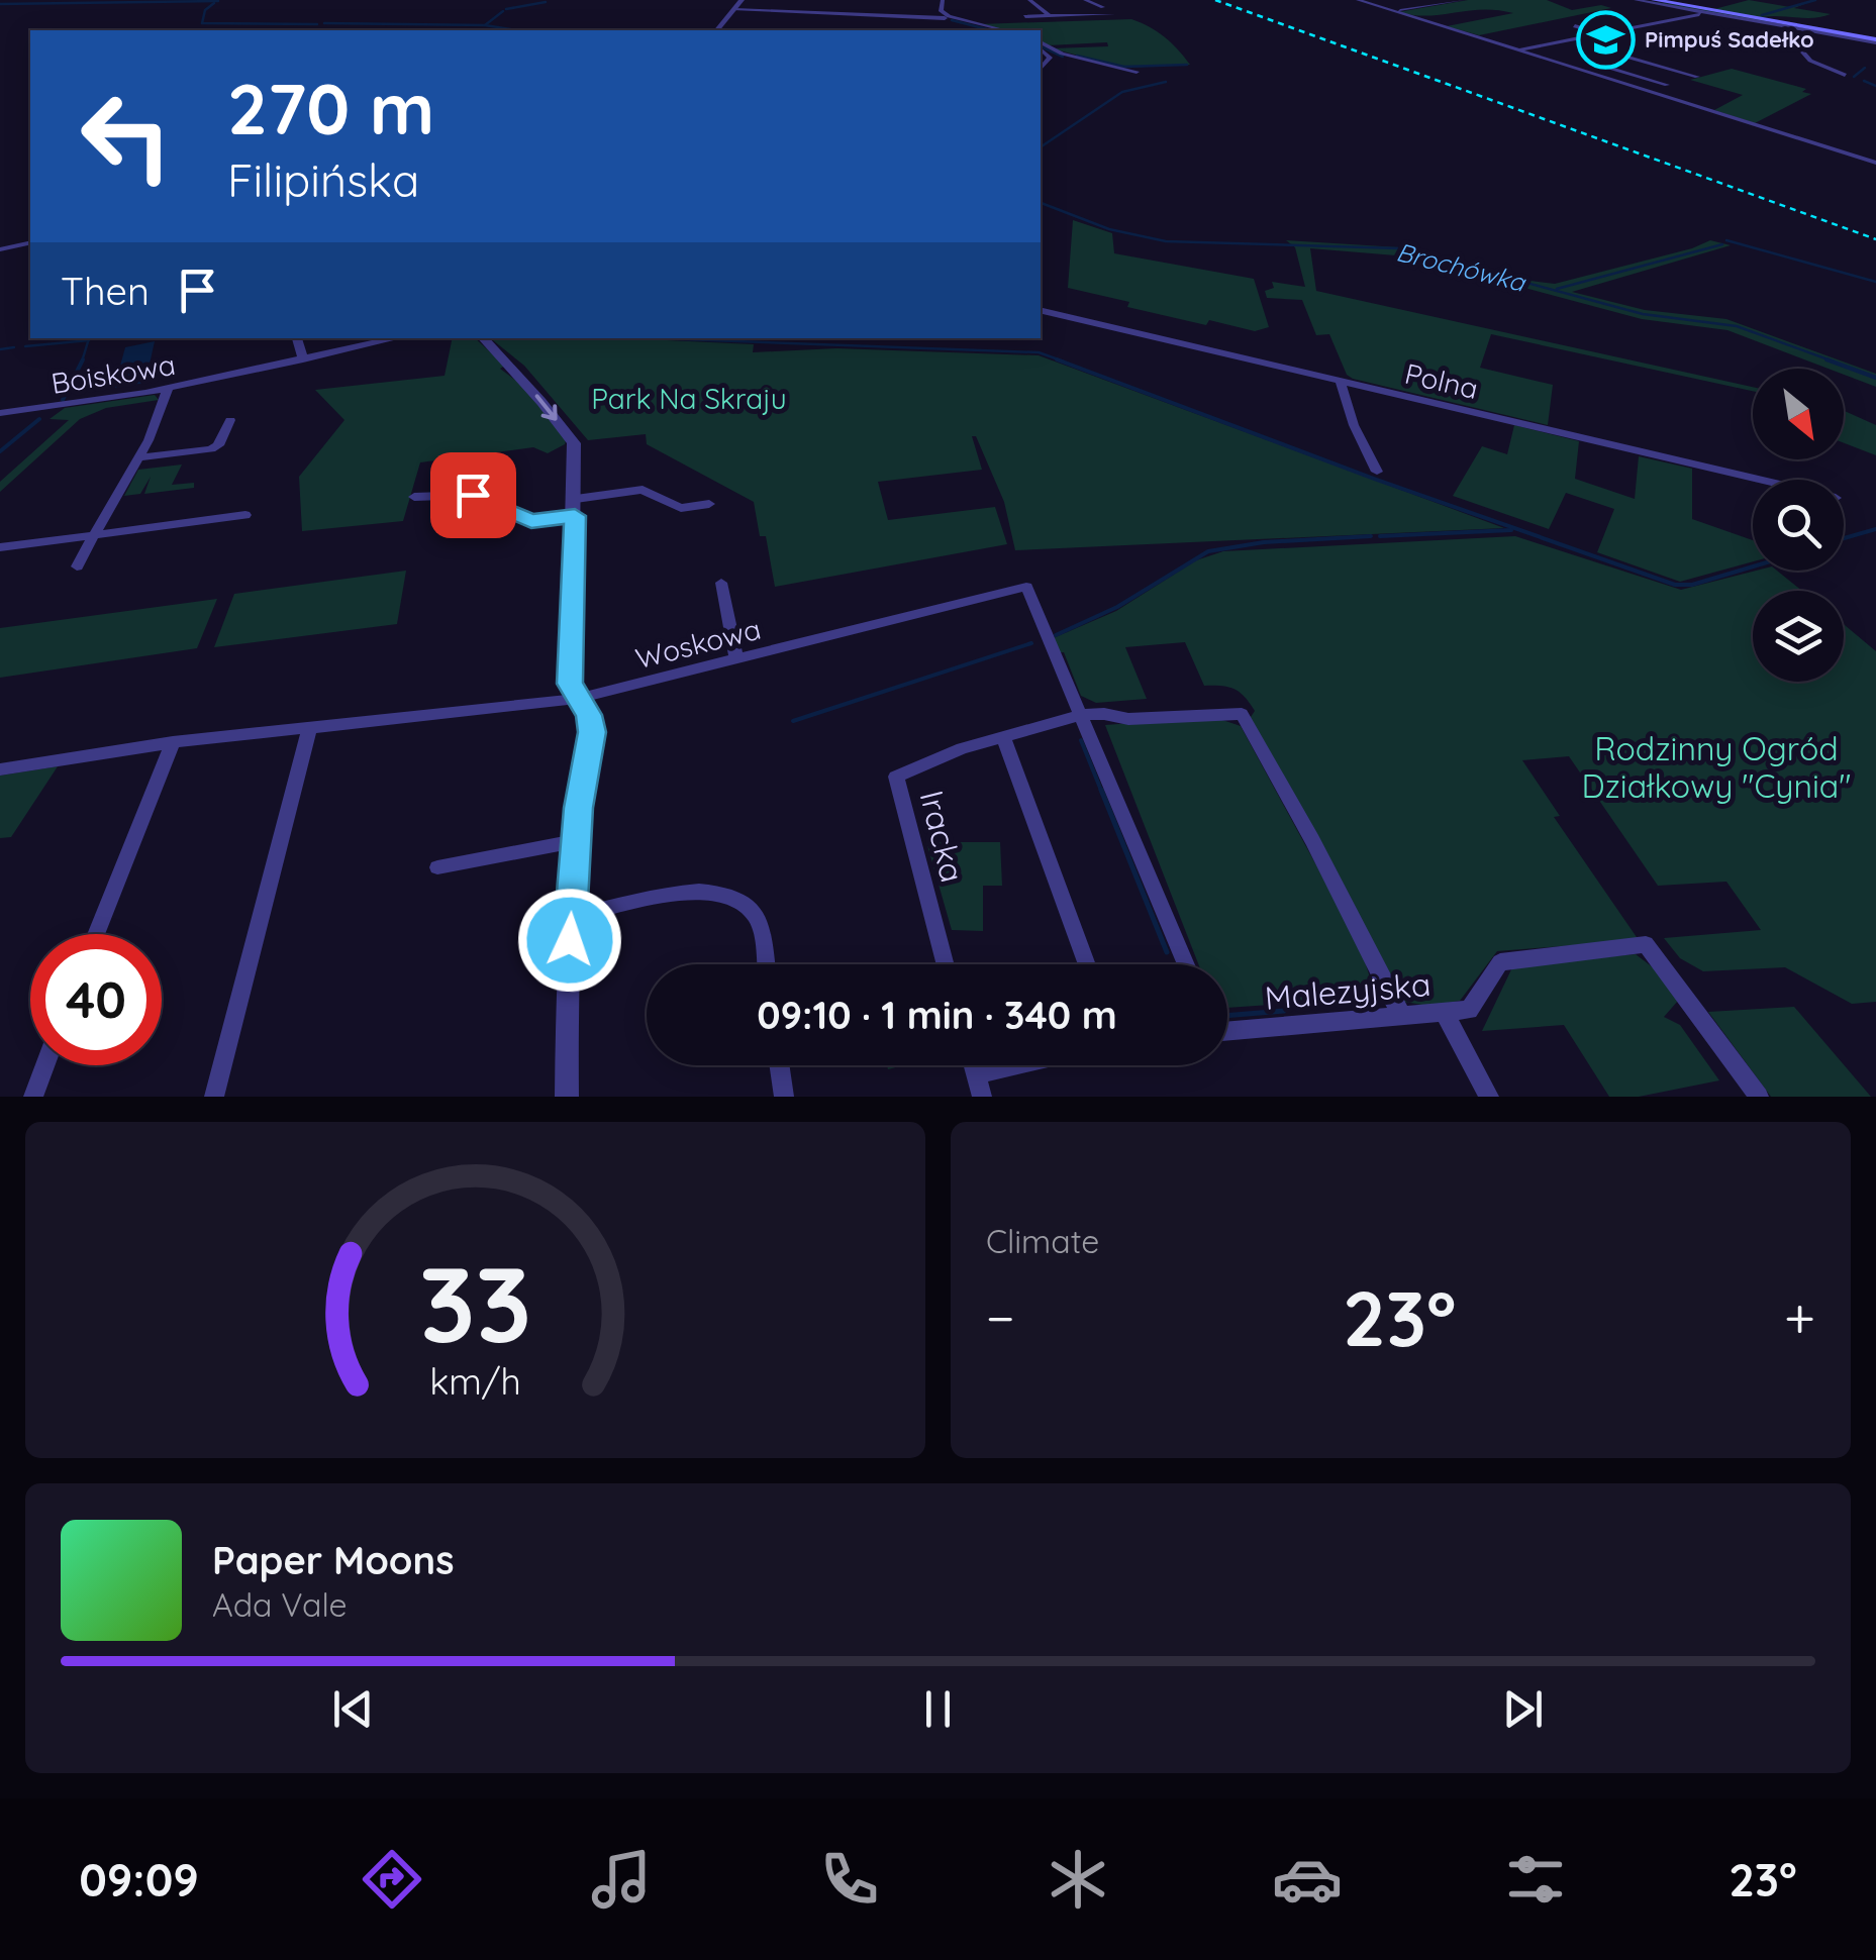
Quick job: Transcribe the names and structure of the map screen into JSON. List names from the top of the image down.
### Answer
{
  "streets": {
    "street": [
      "Boiskowa",
      "Polna",
      "Woskowa",
      "Iracka",
      "Malezyjska"
    ]
  },
  "crossings": [
    ["Woskowa", "Iracka"],
    ["Iracka", "Malezyjska"]
  ],
  "water": ["Brochówka"],
  "parks": ["Park Na Skraju", "Rodzinny Ogród Działkowy \"Cynia\""],
  "places": {
    "school or university": ["Pimpuś Sadełko"]
  },
  "north": "bottom right",
  "page": {
    "turn": ["270 m", "Filipińska"],
    "then": "Then",
    "limit": "40",
    "trip": "09:10 · 1 min · 340 m",
    "tile": "Climate",
    "heat": ["−", "23°", "+"],
    "song": ["Paper Moons", "Ada Vale"],
    "tabs": ["09:09", "23°"],
    "gauge": ["33", "km/h"]
  }
}
